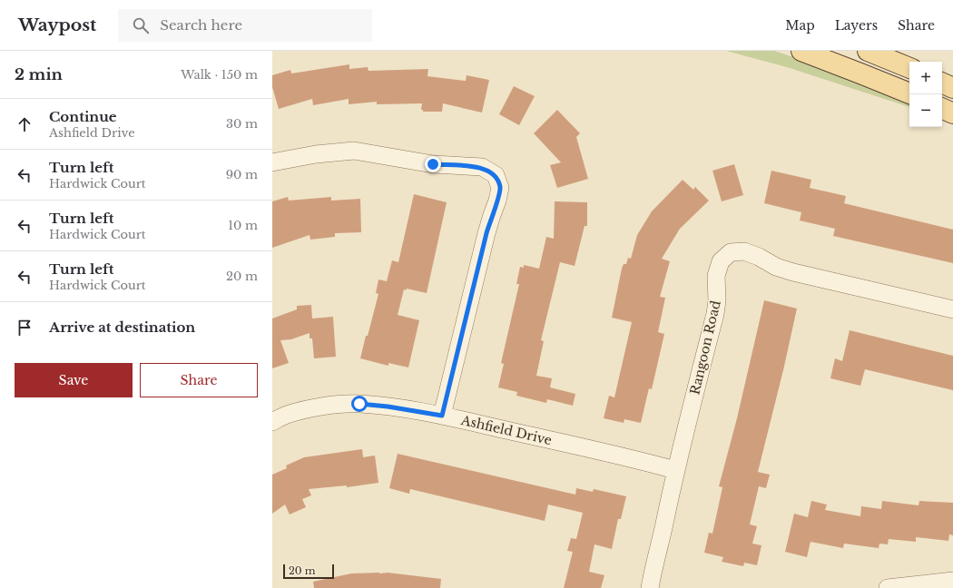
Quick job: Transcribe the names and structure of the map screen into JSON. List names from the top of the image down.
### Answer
{
  "streets": {
    "street": ["Rangoon Road", "Ashfield Drive"]
  },
  "crossings": [
    ["Rangoon Road", "Ashfield Drive"]
  ],
  "scale_bar": "20 m",
  "page": {
    "header": "Waypost",
    "search": "Search here",
    "nav": ["Map", "Layers", "Share"],
    "heading": ["2 min", "Walk · 150 m"],
    "map_buttons": ["+", "−"],
    "list": [
      ["Continue", "Ashfield Drive", "30 m"],
      ["Turn left", "Hardwick Court", "90 m"],
      ["Turn left", "Hardwick Court", "10 m"],
      ["Turn left", "Hardwick Court", "20 m"],
      "Arrive at destination"
    ],
    "buttons": ["Save", "Share"],
    "scale": "20 m"
  }
}
